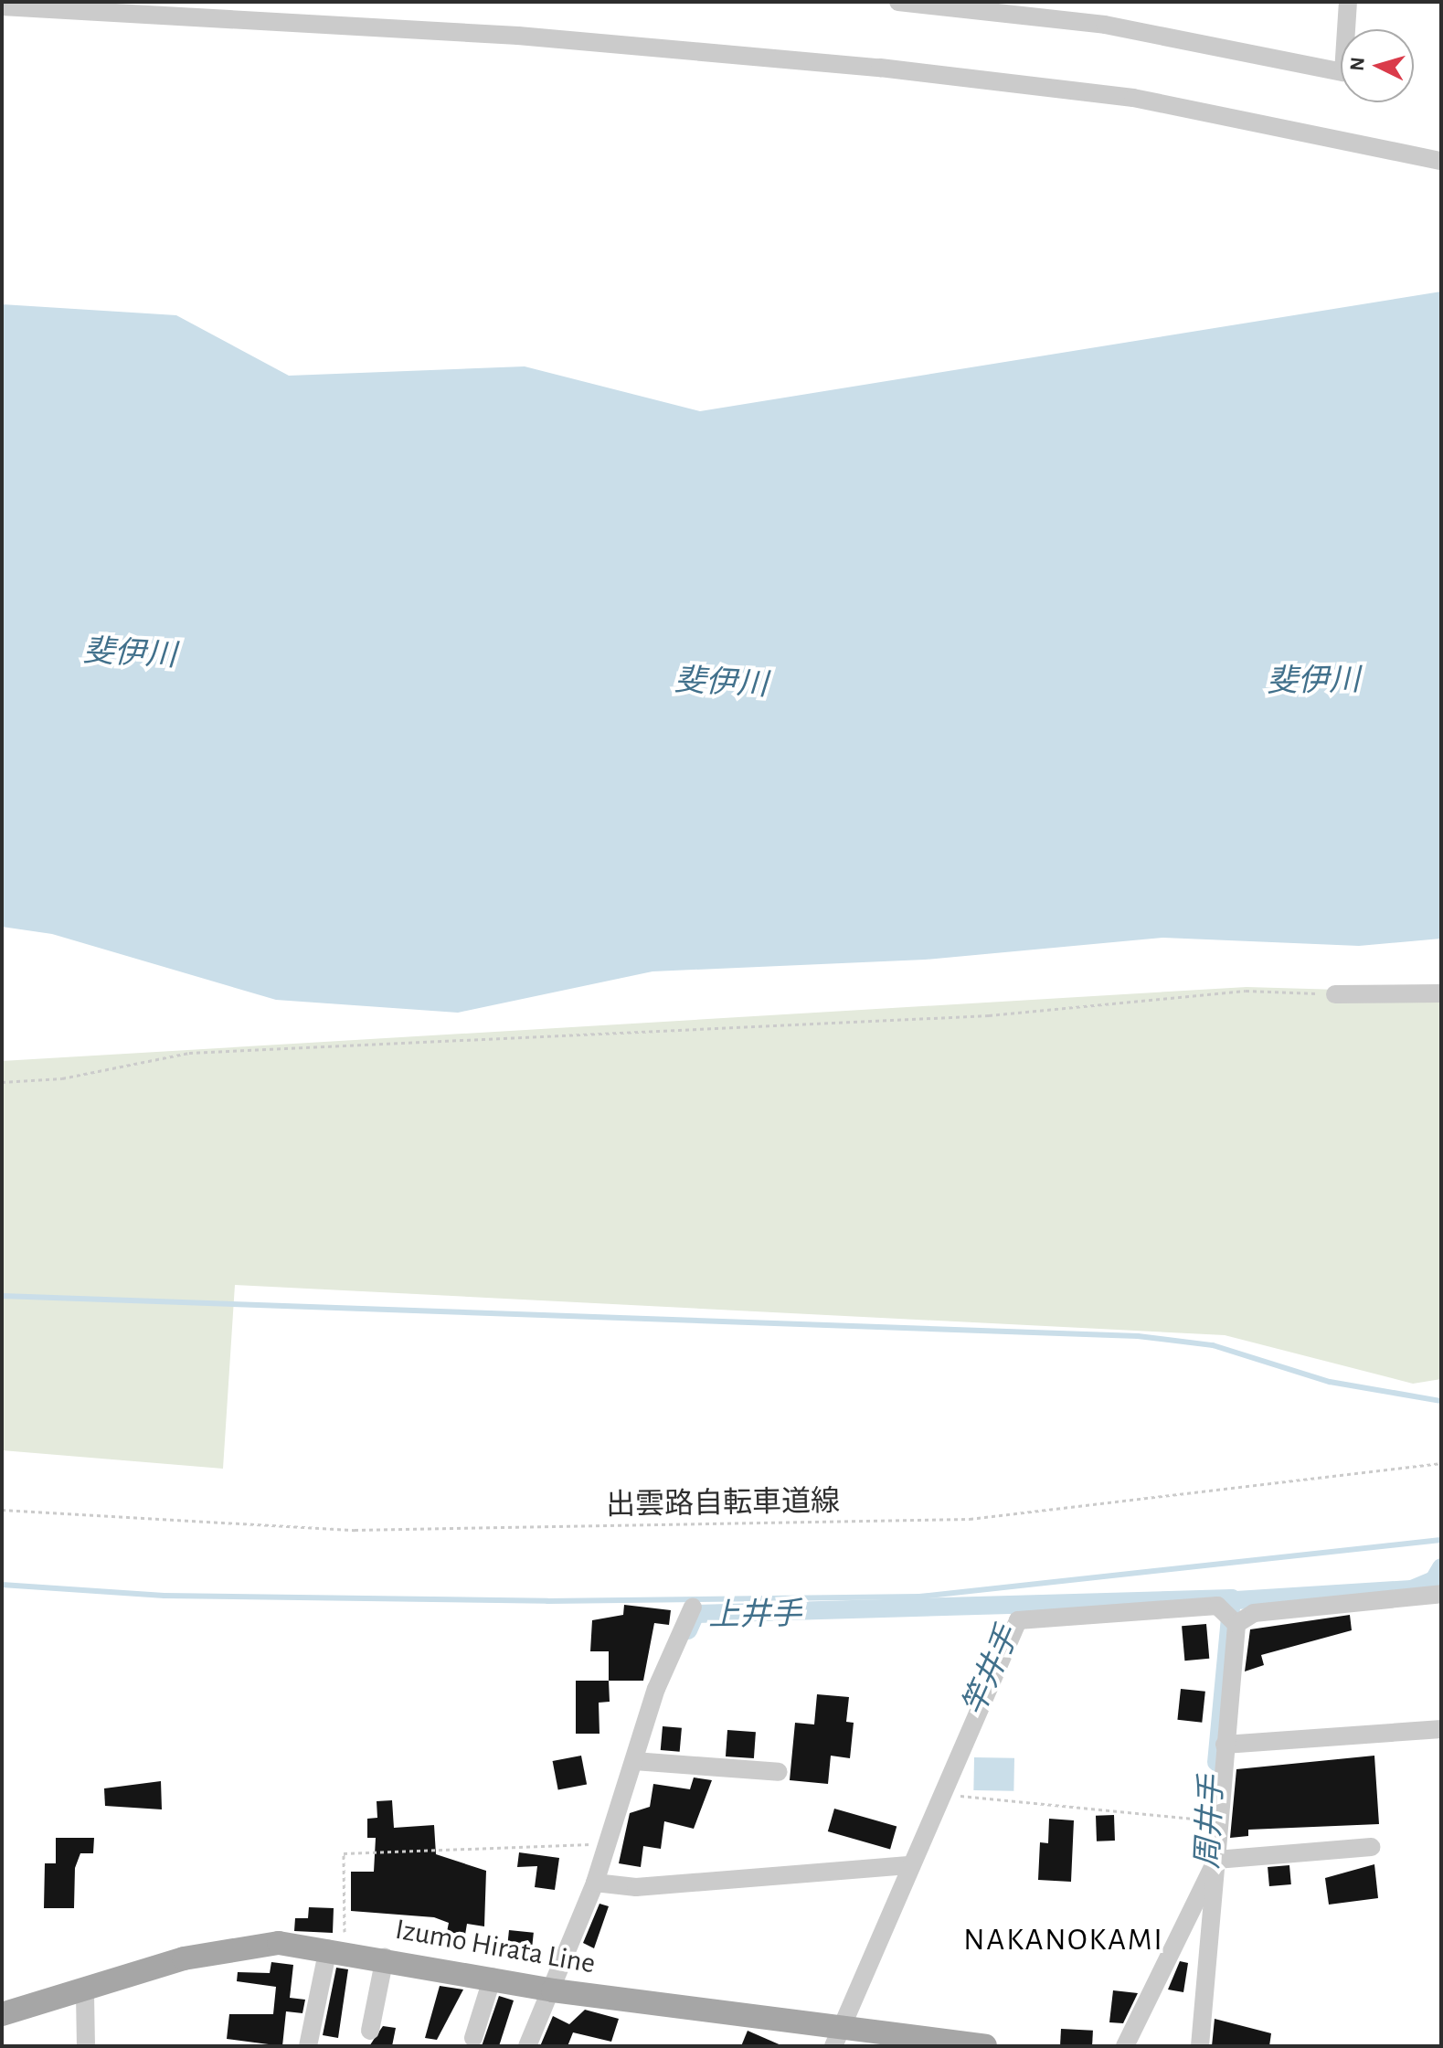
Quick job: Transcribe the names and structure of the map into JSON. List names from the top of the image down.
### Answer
{
  "streets": {
    "main road": ["Izumo Hirata Line"],
    "path": ["出雲路自転車道線"]
  },
  "districts": ["NAKANOKAMI"],
  "water": [
    "斐伊川",
    "上井手",
    "竿井手",
    "周井手"
  ],
  "north": "left"
}
